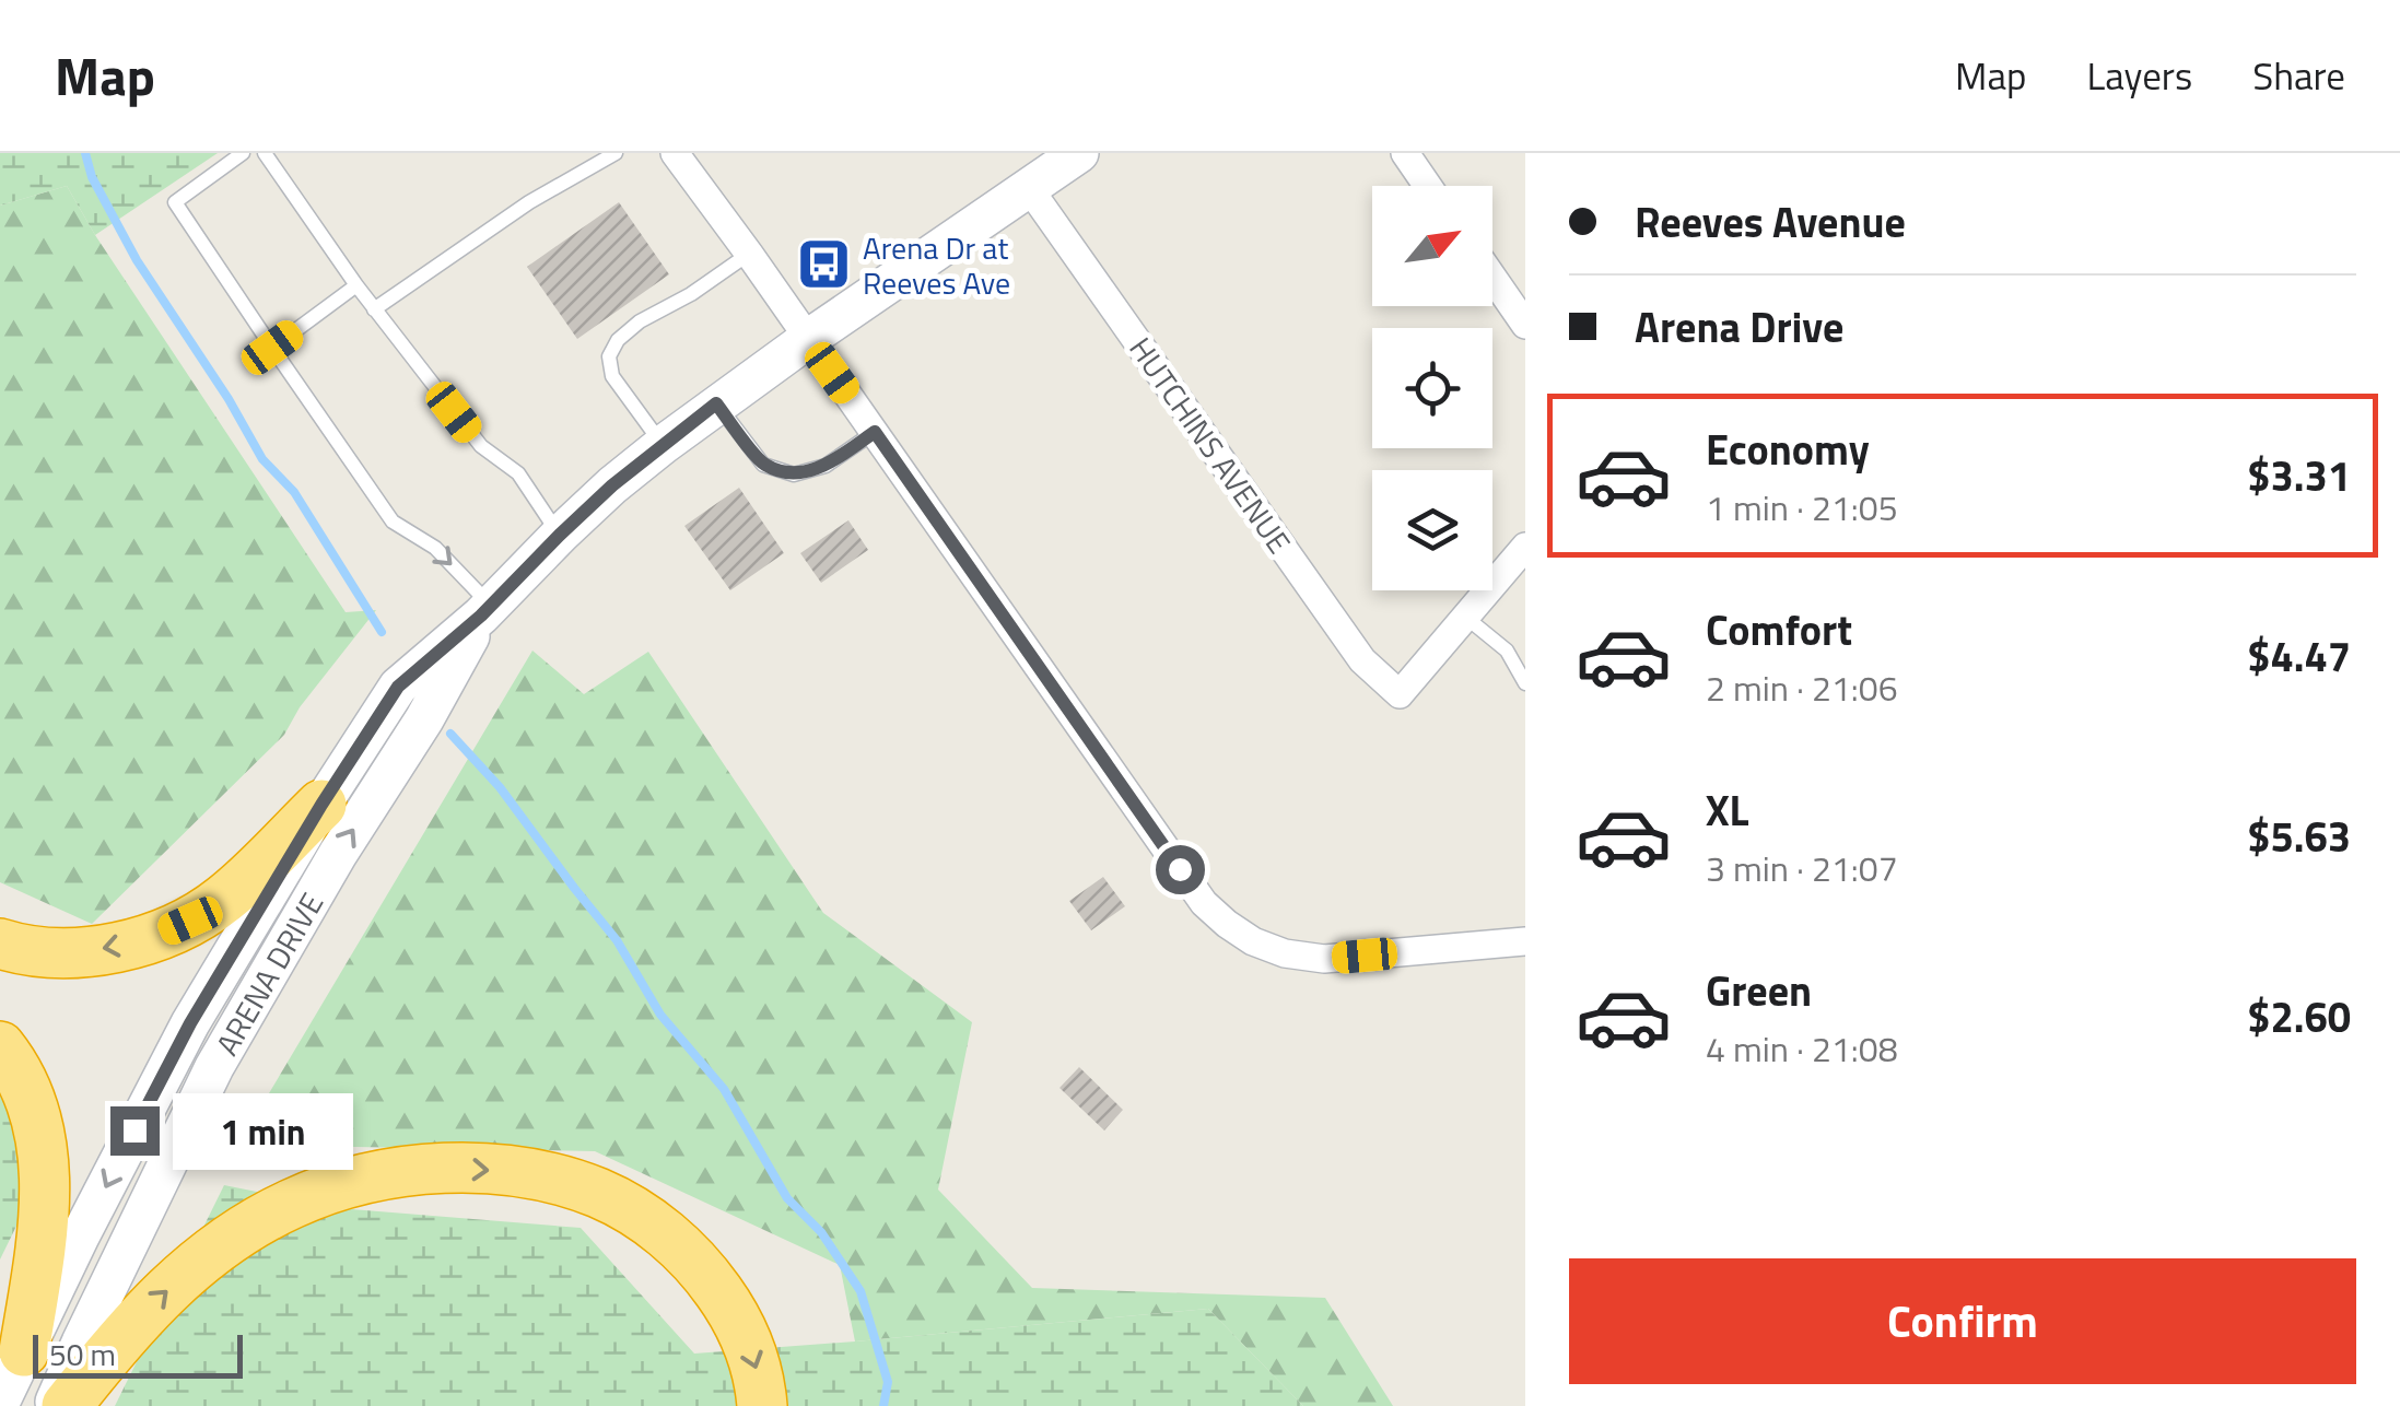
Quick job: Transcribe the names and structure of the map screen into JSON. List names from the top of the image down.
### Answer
{
  "streets": {
    "main road": ["ARENA DRIVE"],
    "street": ["HUTCHINS AVENUE"]
  },
  "crossings": [
    ["HUTCHINS AVENUE", "ARENA DRIVE"]
  ],
  "places": {
    "bus stop": ["Arena Dr at Reeves Ave"]
  },
  "scale_bar": "50 m",
  "north": "top right",
  "page": {
    "header": "Map",
    "nav": ["Map", "Layers", "Share"],
    "banner": ["Reeves Avenue", "Arena Drive"],
    "list": [
      {
        "name": "Economy",
        "note": "1 min · 21:05",
        "value": "$3.31"
      },
      {
        "name": "Comfort",
        "note": "2 min · 21:06",
        "value": "$4.47"
      },
      {
        "name": "XL",
        "note": "3 min · 21:07",
        "value": "$5.63"
      },
      {
        "name": "Green",
        "note": "4 min · 21:08",
        "value": "$2.60"
      }
    ],
    "bubble": "1 min",
    "buttons": "Confirm",
    "scale": "50 m"
  }
}
